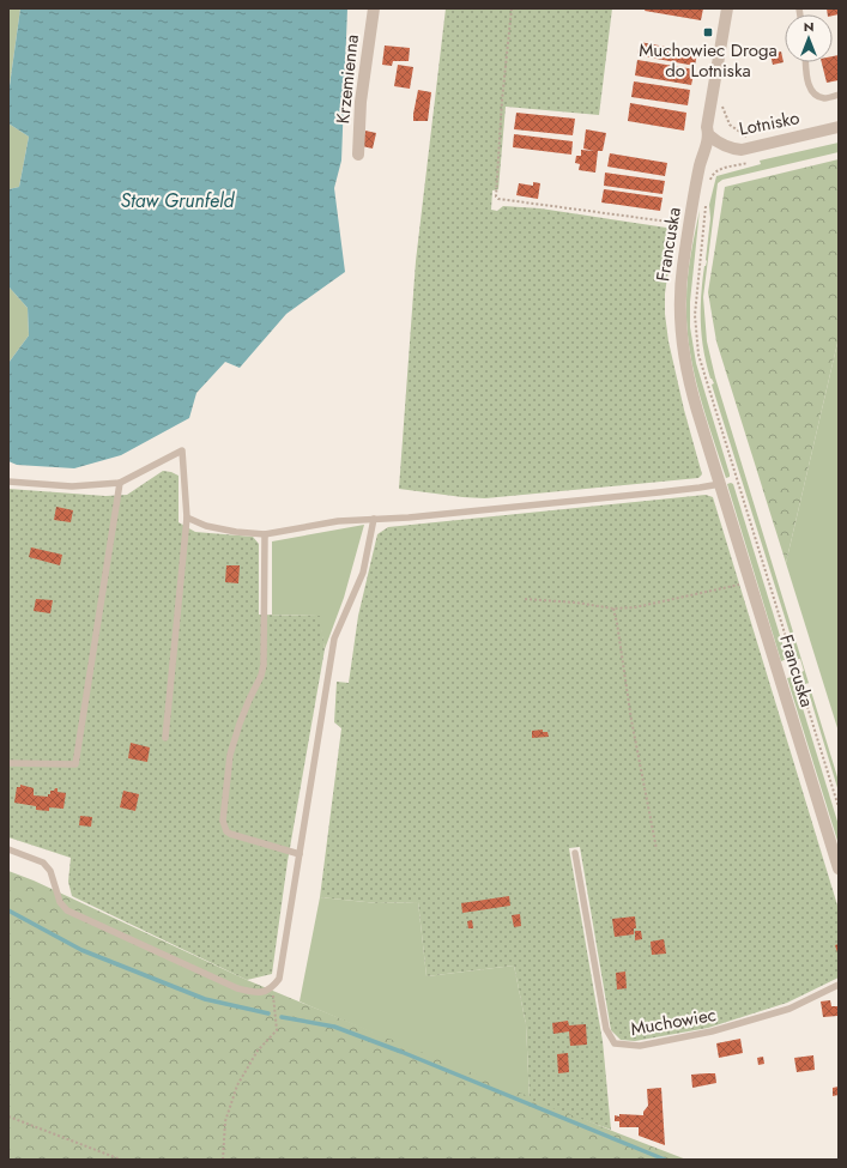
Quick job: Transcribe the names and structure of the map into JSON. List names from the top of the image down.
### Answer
{
  "streets": {
    "street": ["Krzemienna", "Lotnisko", "Francuska"],
    "lane": ["Muchowiec"]
  },
  "crossings": [
    ["Lotnisko", "Francuska"]
  ],
  "water": ["Staw Grunfeld"],
  "places": {
    "transit": ["Muchowiec Droga do Lotniska"]
  },
  "north": "top"
}
